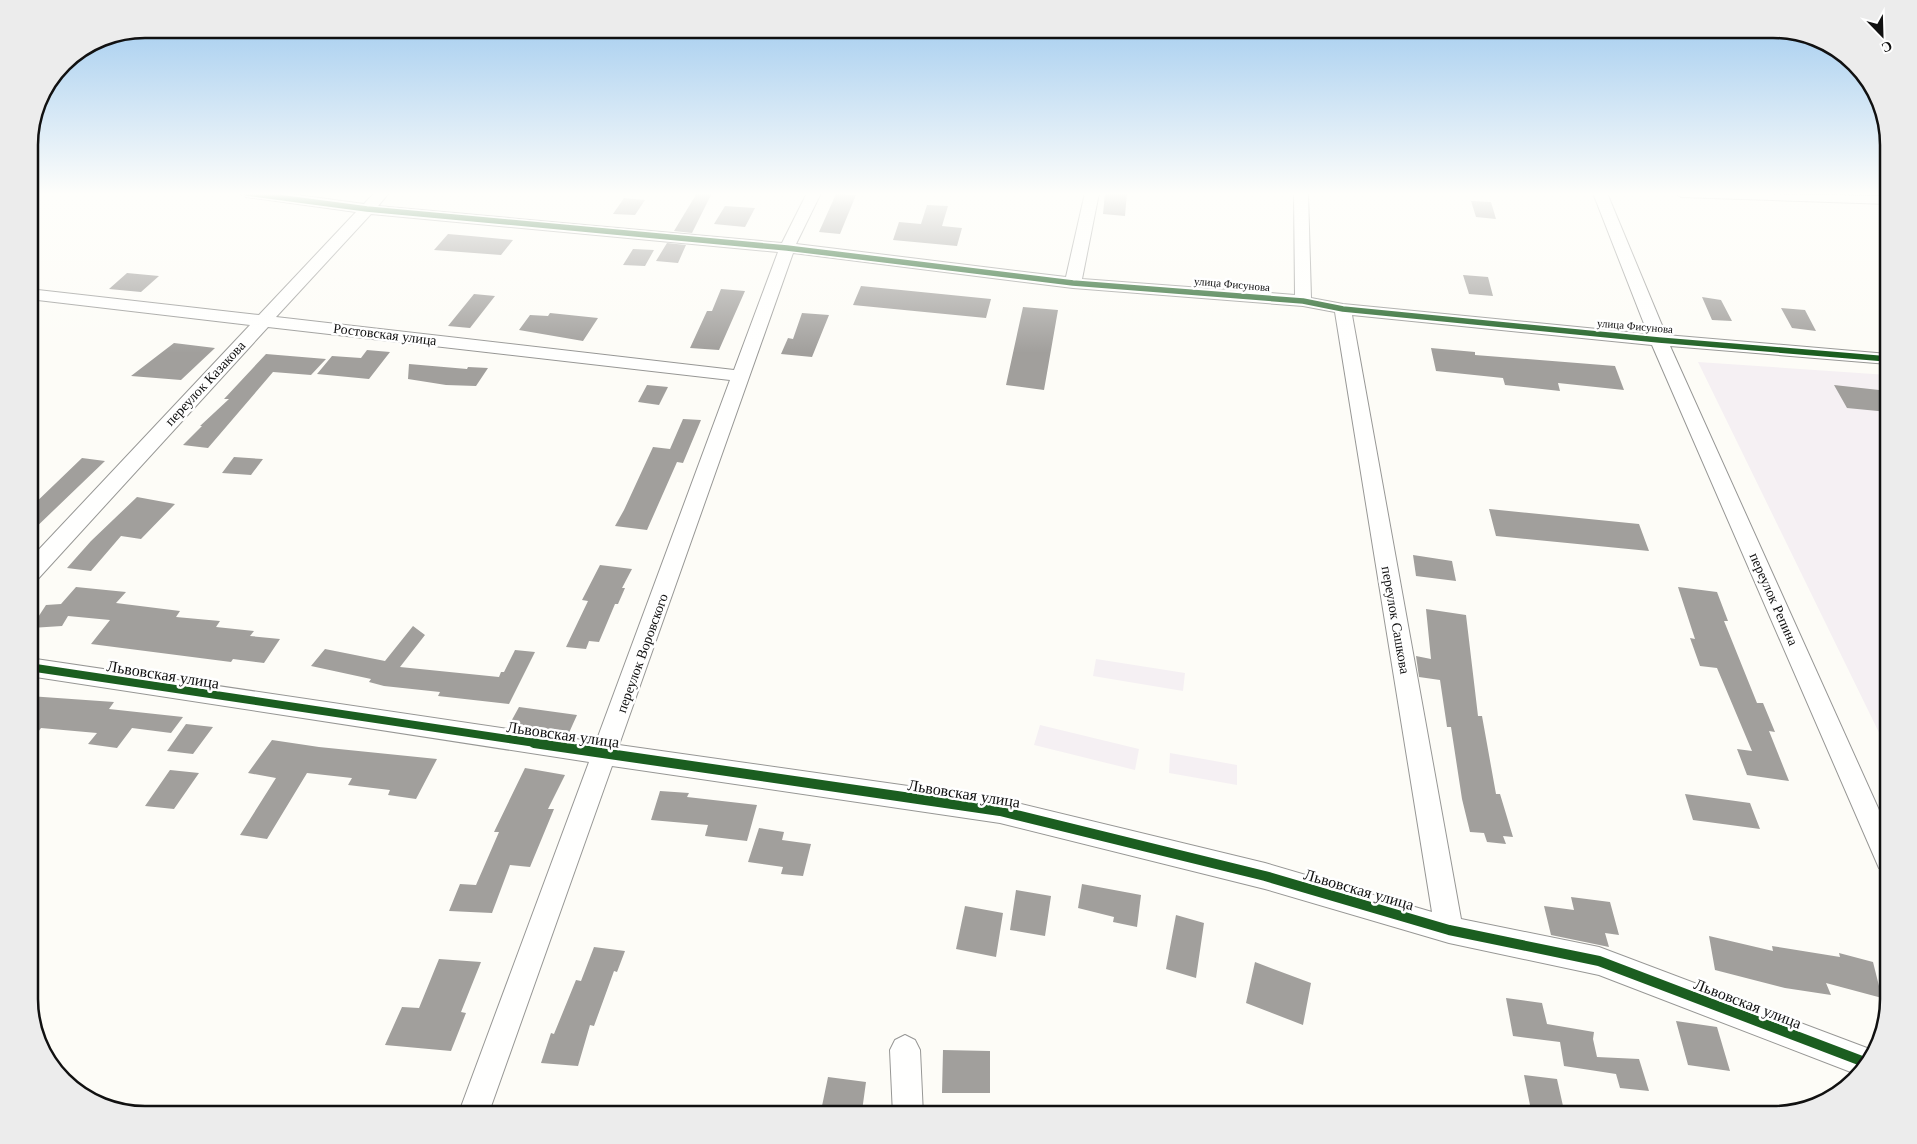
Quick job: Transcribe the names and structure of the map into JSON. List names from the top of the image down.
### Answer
{
  "streets": {
    "street": [
      "улица Фисунова",
      "Ростовская улица",
      "переулок Казакова",
      "переулок Репина",
      "переулок Сашкова",
      "переулок Воровского",
      "Львовская улица"
    ]
  },
  "crossings": [
    ["улица Фисунова", "переулок Репина"],
    ["улица Фисунова", "переулок Сашкова"],
    ["улица Фисунова", "переулок Воровского"],
    ["Ростовская улица", "переулок Казакова"],
    ["Ростовская улица", "переулок Воровского"],
    ["переулок Сашкова", "Львовская улица"],
    ["переулок Воровского", "Львовская улица"]
  ],
  "north": "bottom right"
}
